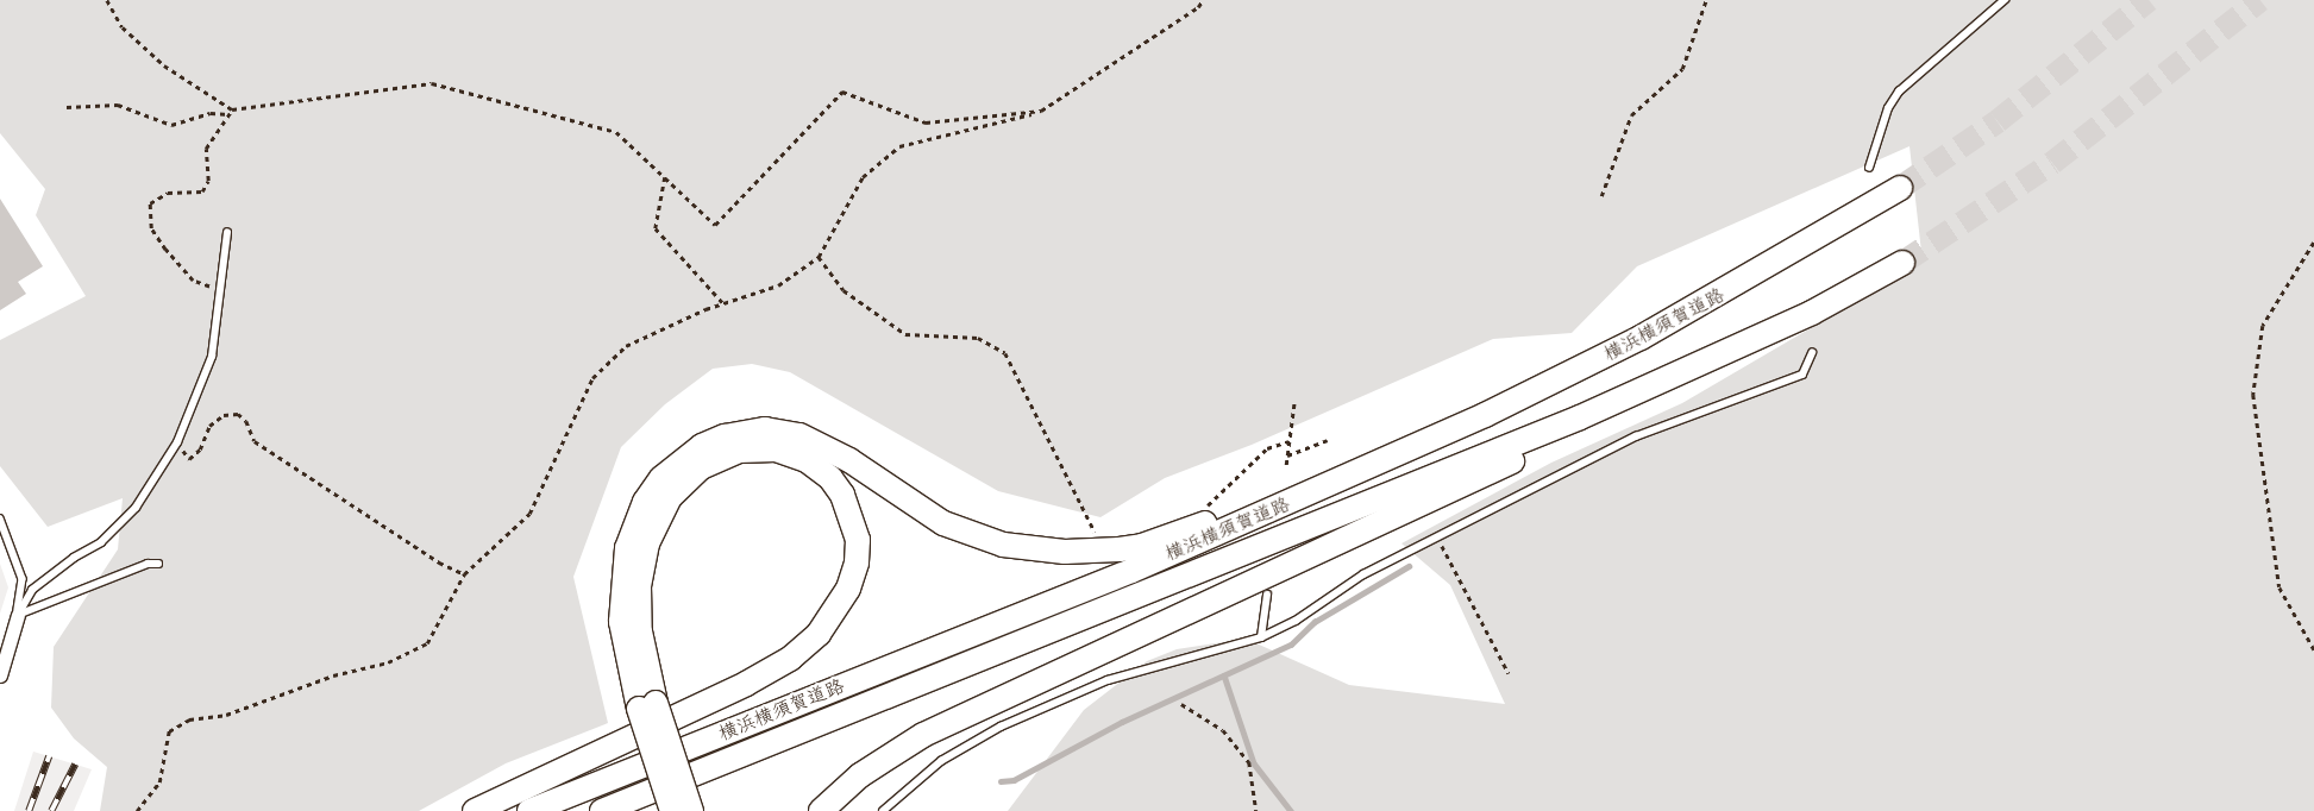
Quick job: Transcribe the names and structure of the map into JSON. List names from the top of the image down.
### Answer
{
  "streets": {
    "highway": ["横浜横須賀道路"]
  }
}
